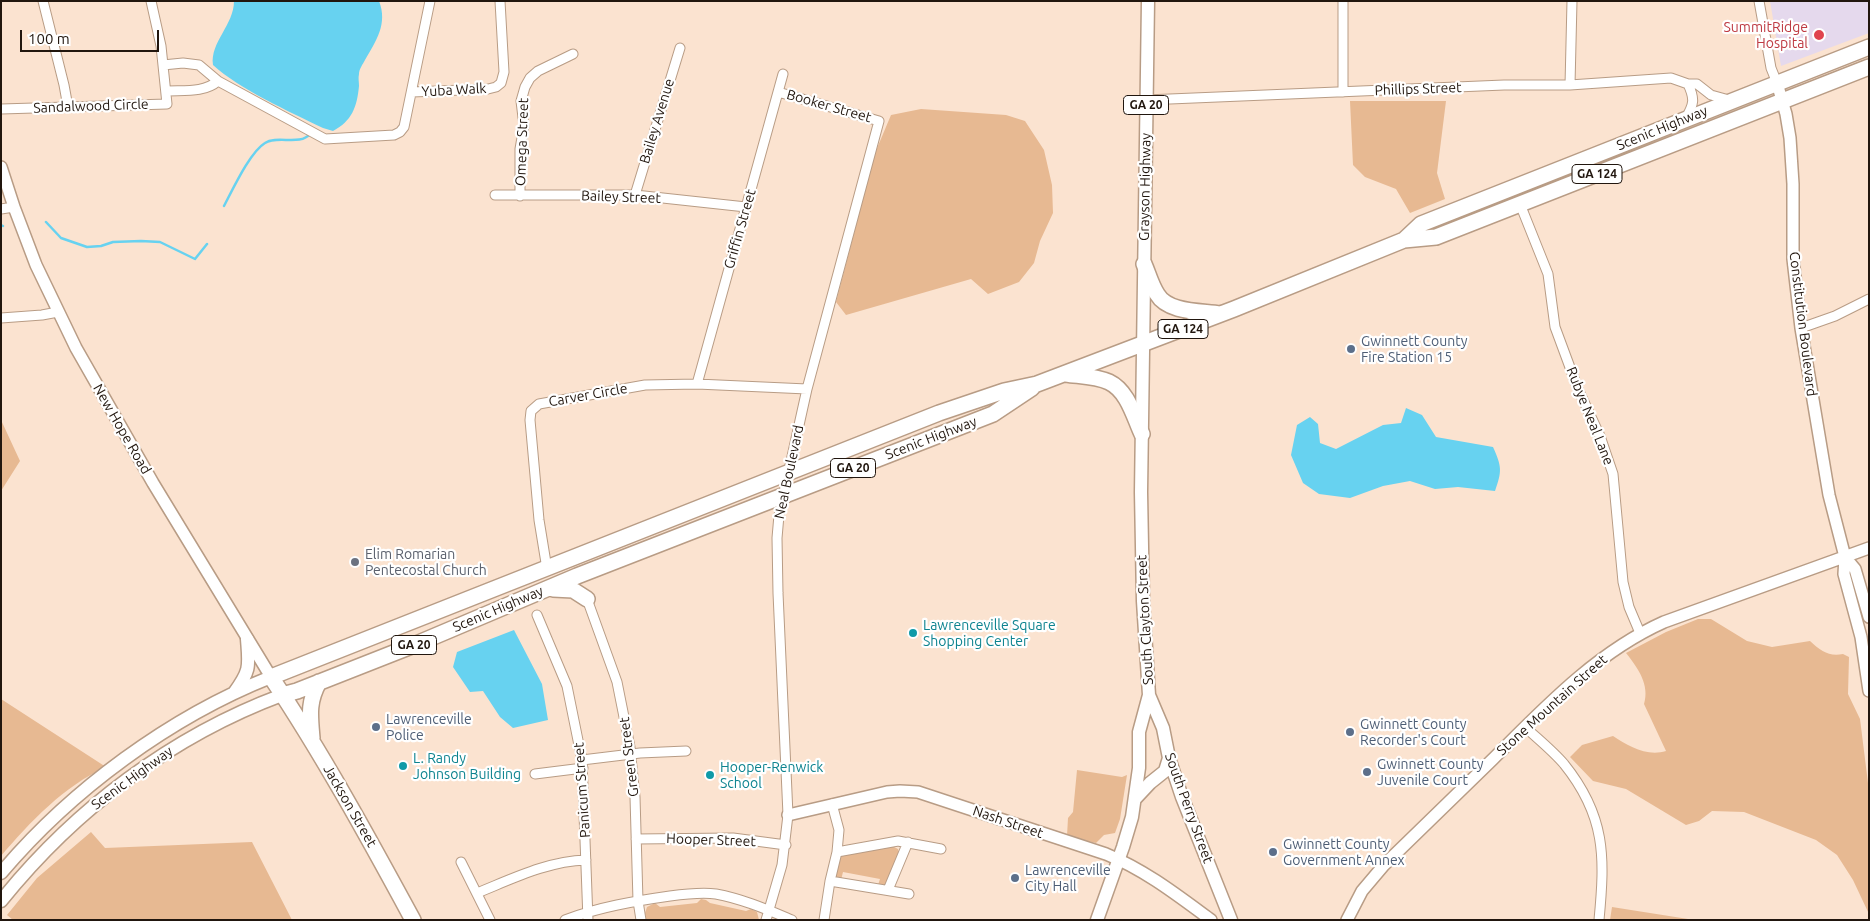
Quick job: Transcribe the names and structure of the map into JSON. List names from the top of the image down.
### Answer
{
  "streets": {
    "highway": [
      "GA 20",
      "Scenic Highway",
      "GA 124",
      "Jackson Street"
    ],
    "main road": ["Grayson Highway", "South Clayton Street", "South Perry Street"],
    "street": [
      "Phillips Street",
      "Yuba Walk",
      "Sandalwood Circle",
      "Booker Street",
      "Bailey Avenue",
      "Omega Street",
      "Bailey Street",
      "Griffin Street",
      "Constitution Boulevard",
      "Carver Circle",
      "Rubye Neal Lane",
      "New Hope Road",
      "Neal Boulevard",
      "Stone Mountain Street",
      "Green Street",
      "Panicum Street",
      "Nash Street",
      "Hooper Street"
    ]
  },
  "crossings": [
    ["Phillips Street", "Scenic Highway"],
    ["Phillips Street", "Grayson Highway"],
    ["Booker Street", "Griffin Street"],
    ["Booker Street", "Neal Boulevard"],
    ["Bailey Avenue", "Bailey Street"],
    ["Scenic Highway", "Grayson Highway"],
    ["Scenic Highway", "Constitution Boulevard"],
    ["Scenic Highway", "Carver Circle"],
    ["Scenic Highway", "Rubye Neal Lane"],
    ["Scenic Highway", "New Hope Road"],
    ["Scenic Highway", "Neal Boulevard"],
    ["Scenic Highway", "South Clayton Street"],
    ["Scenic Highway", "Jackson Street"],
    ["Omega Street", "Bailey Street"],
    ["Grayson Highway", "South Clayton Street"],
    ["Bailey Street", "Griffin Street"],
    ["Griffin Street", "Carver Circle"],
    ["Constitution Boulevard", "Stone Mountain Street"],
    ["Carver Circle", "Neal Boulevard"],
    ["Rubye Neal Lane", "Stone Mountain Street"],
    ["New Hope Road", "Jackson Street"],
    ["Neal Boulevard", "Nash Street"],
    ["Neal Boulevard", "Hooper Street"],
    ["South Clayton Street", "South Perry Street"],
    ["South Clayton Street", "Nash Street"],
    ["Green Street", "Hooper Street"]
  ],
  "places": [
    "SummitRidge Hospital",
    "Gwinnett County Fire Station 15",
    "Elim Romarian Pentecostal Church",
    "Lawrenceville Square Shopping Center",
    "Lawrenceville Police",
    "Gwinnett County Recorder's Court",
    "L. Randy Johnson Building",
    "Gwinnett County Juvenile Court",
    "Hooper-Renwick School",
    "Gwinnett County Government Annex",
    "Lawrenceville City Hall"
  ],
  "scale_bar": "100 m"
}
